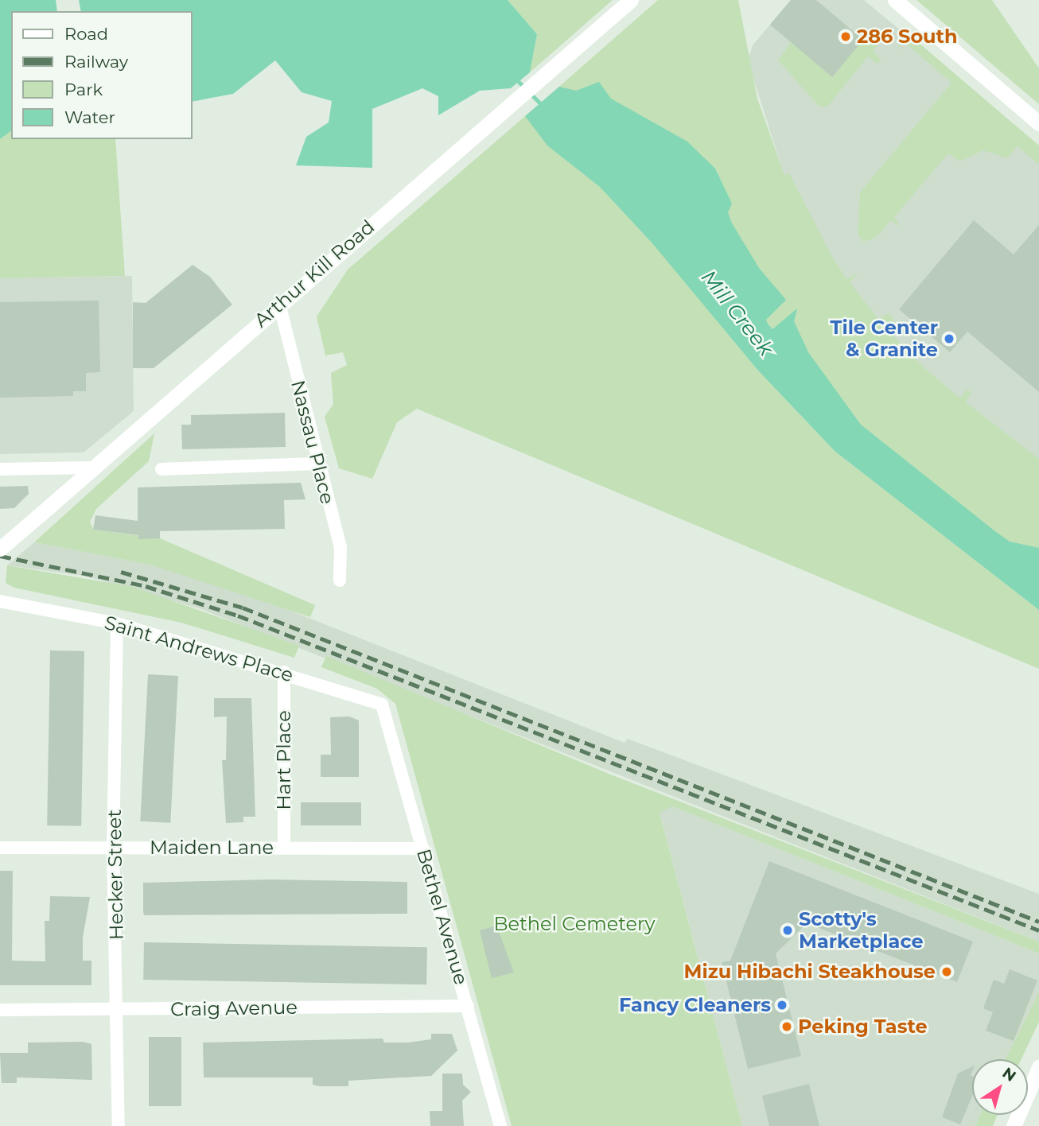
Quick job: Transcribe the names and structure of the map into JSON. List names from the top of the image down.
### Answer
{
  "streets": {
    "street": [
      "Arthur Kill Road",
      "Nassau Place",
      "Saint Andrews Place",
      "Hart Place",
      "Maiden Lane",
      "Hecker Street",
      "Bethel Avenue",
      "Craig Avenue"
    ]
  },
  "crossings": [
    ["Arthur Kill Road", "Nassau Place"],
    ["Saint Andrews Place", "Hart Place"],
    ["Saint Andrews Place", "Hecker Street"],
    ["Saint Andrews Place", "Bethel Avenue"],
    ["Hart Place", "Maiden Lane"],
    ["Maiden Lane", "Hecker Street"],
    ["Maiden Lane", "Bethel Avenue"],
    ["Hecker Street", "Craig Avenue"],
    ["Bethel Avenue", "Craig Avenue"]
  ],
  "water": ["Mill Creek"],
  "parks": ["Bethel Cemetery"],
  "places": [
    "286 South",
    "Tile Center & Granite",
    "Scotty's Marketplace",
    "Mizu Hibachi Steakhouse",
    "Fancy Cleaners",
    "Peking Taste"
  ],
  "legend": [
    "Road",
    "Railway",
    "Park",
    "Water"
  ],
  "north": "top right"
}
